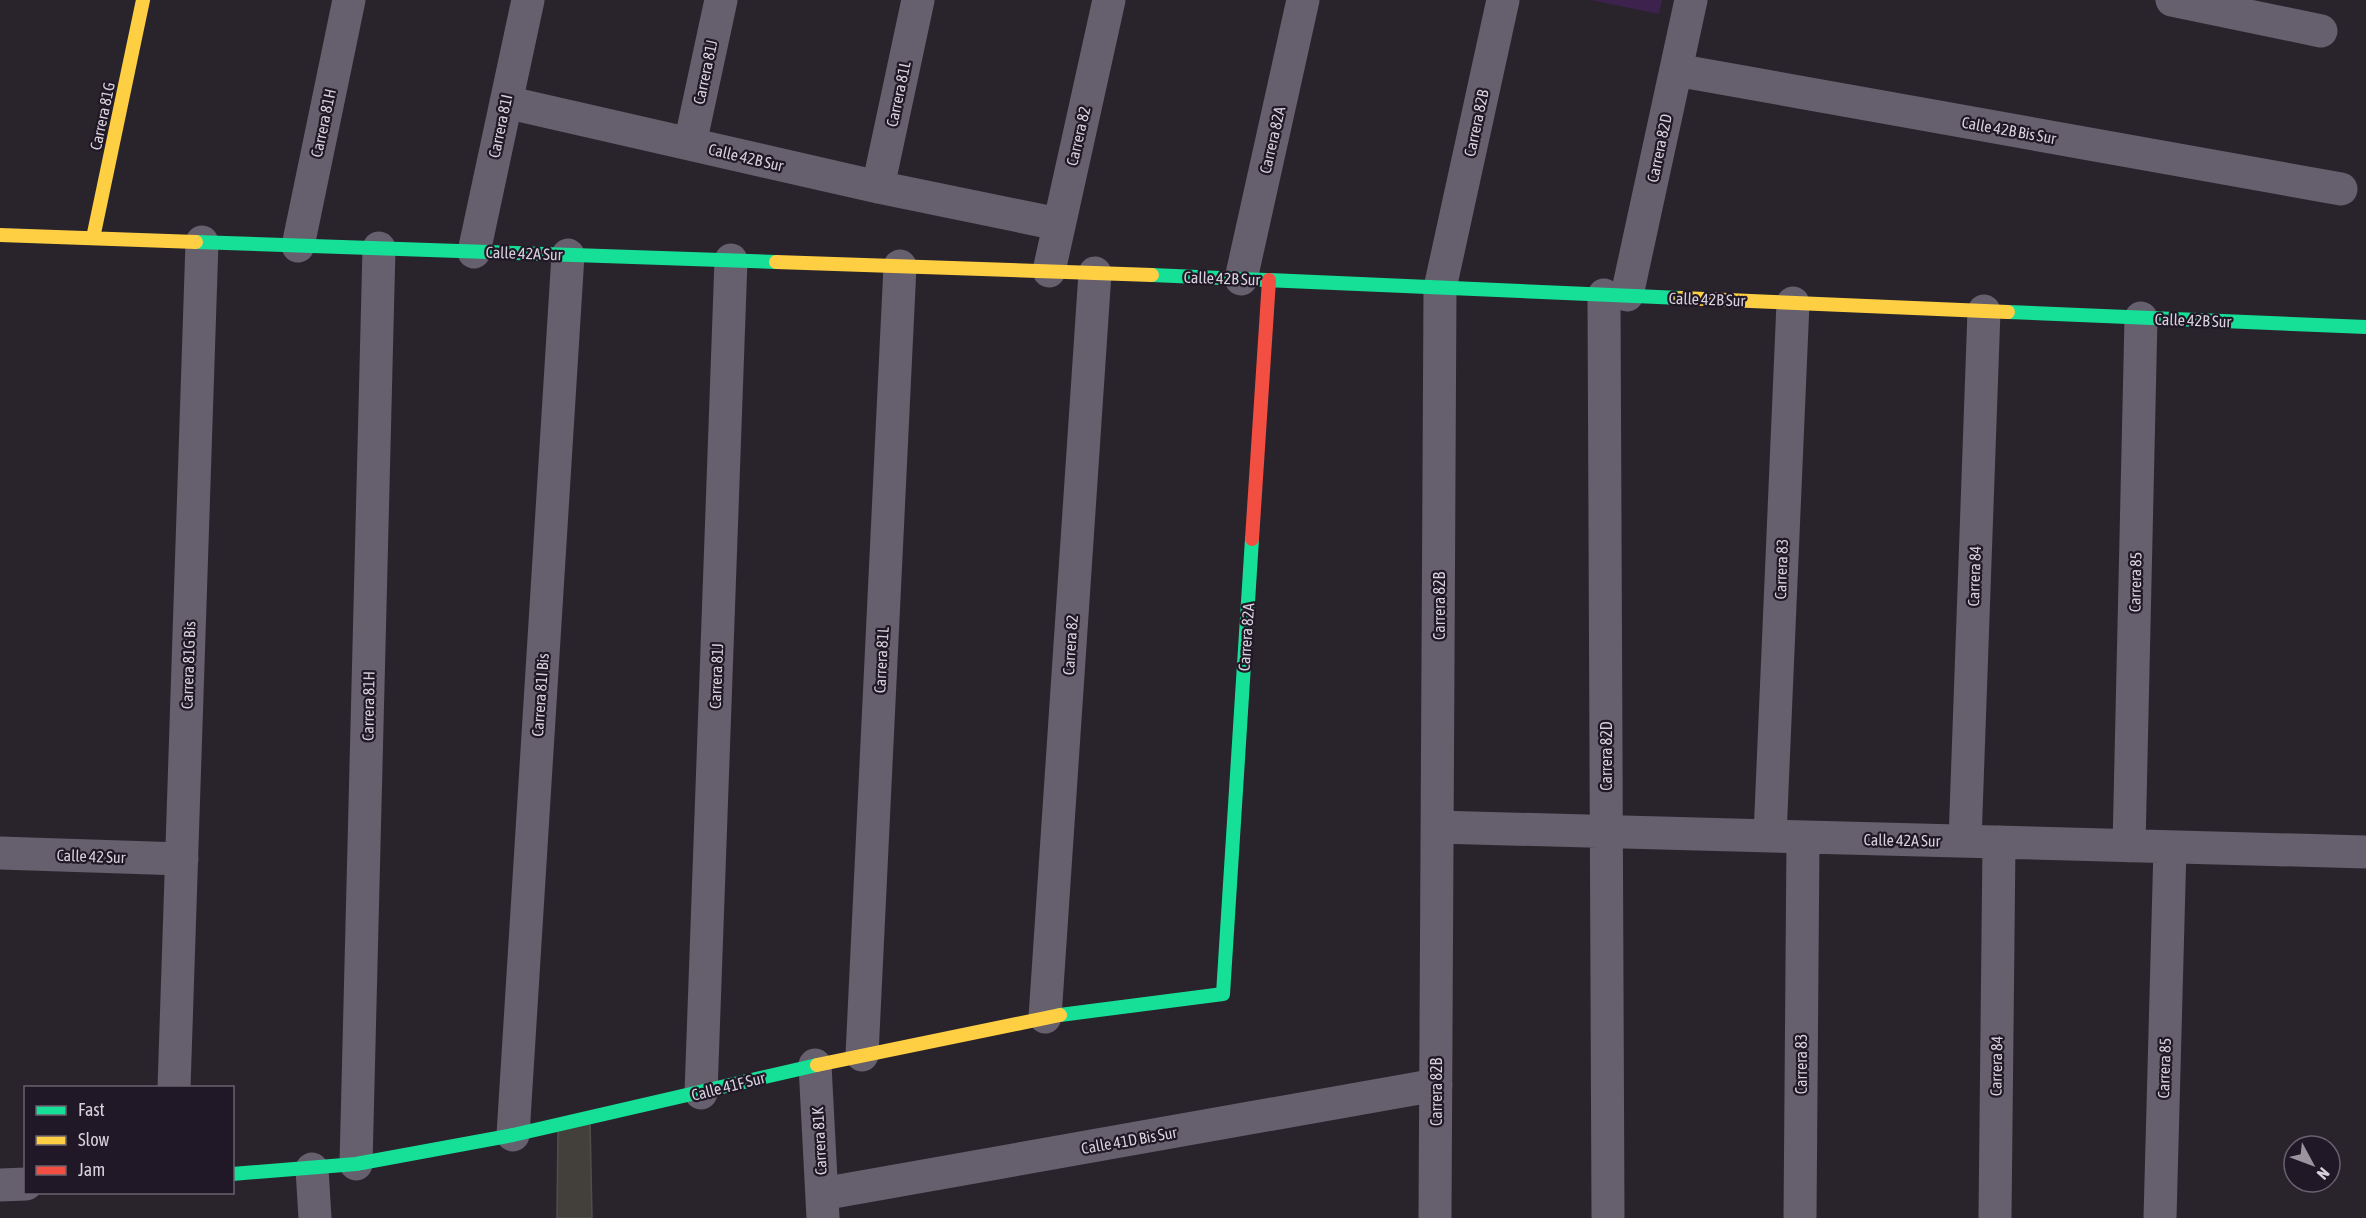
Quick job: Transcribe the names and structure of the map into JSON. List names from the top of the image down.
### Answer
{
  "streets": {
    "street": [
      "Carrera 81J",
      "Carrera 81L",
      "Carrera 81G",
      "Carrera 81H",
      "Carrera 82B",
      "Carrera 81I",
      "Calle 42B Bis Sur",
      "Carrera 82",
      "Carrera 82A",
      "Carrera 82D",
      "Calle 42B Sur",
      "Calle 42A Sur",
      "Carrera 83",
      "Carrera 84",
      "Carrera 85",
      "Carrera 81G Bis",
      "Carrera 81I Bis",
      "Calle 42 Sur",
      "Calle 41F Sur",
      "Calle 41D Bis Sur",
      "Carrera 81K"
    ]
  },
  "crossings": [
    ["Carrera 81J", "Calle 42B Sur"],
    ["Carrera 81J", "Calle 42A Sur"],
    ["Carrera 81J", "Calle 41F Sur"],
    ["Carrera 81L", "Calle 42B Sur"],
    ["Carrera 81L", "Calle 42A Sur"],
    ["Carrera 81L", "Calle 41F Sur"],
    ["Carrera 81G", "Calle 42A Sur"],
    ["Carrera 81H", "Calle 42A Sur"],
    ["Carrera 81H", "Calle 41F Sur"],
    ["Carrera 82B", "Calle 42B Sur"],
    ["Carrera 82B", "Calle 42A Sur"],
    ["Carrera 82B", "Calle 41D Bis Sur"],
    ["Carrera 81I", "Calle 42B Sur"],
    ["Carrera 81I", "Calle 42A Sur"],
    ["Calle 42B Bis Sur", "Carrera 82D"],
    ["Carrera 82", "Calle 42B Sur"],
    ["Carrera 82", "Calle 42A Sur"],
    ["Carrera 82", "Calle 41F Sur"],
    ["Carrera 82A", "Calle 42B Sur"],
    ["Carrera 82A", "Calle 41F Sur"],
    ["Carrera 82D", "Calle 42B Sur"],
    ["Carrera 82D", "Calle 42A Sur"],
    ["Calle 42B Sur", "Calle 42A Sur"],
    ["Calle 42B Sur", "Carrera 83"],
    ["Calle 42B Sur", "Carrera 84"],
    ["Calle 42B Sur", "Carrera 85"],
    ["Calle 42A Sur", "Carrera 83"],
    ["Calle 42A Sur", "Carrera 84"],
    ["Calle 42A Sur", "Carrera 85"],
    ["Calle 42A Sur", "Carrera 81G Bis"],
    ["Calle 42A Sur", "Carrera 81I Bis"],
    ["Carrera 81G Bis", "Calle 42 Sur"],
    ["Carrera 81I Bis", "Calle 41F Sur"],
    ["Calle 41F Sur", "Carrera 81K"],
    ["Calle 41D Bis Sur", "Carrera 81K"]
  ],
  "legend": ["Fast", "Slow", "Jam"],
  "north": "bottom right"
}
